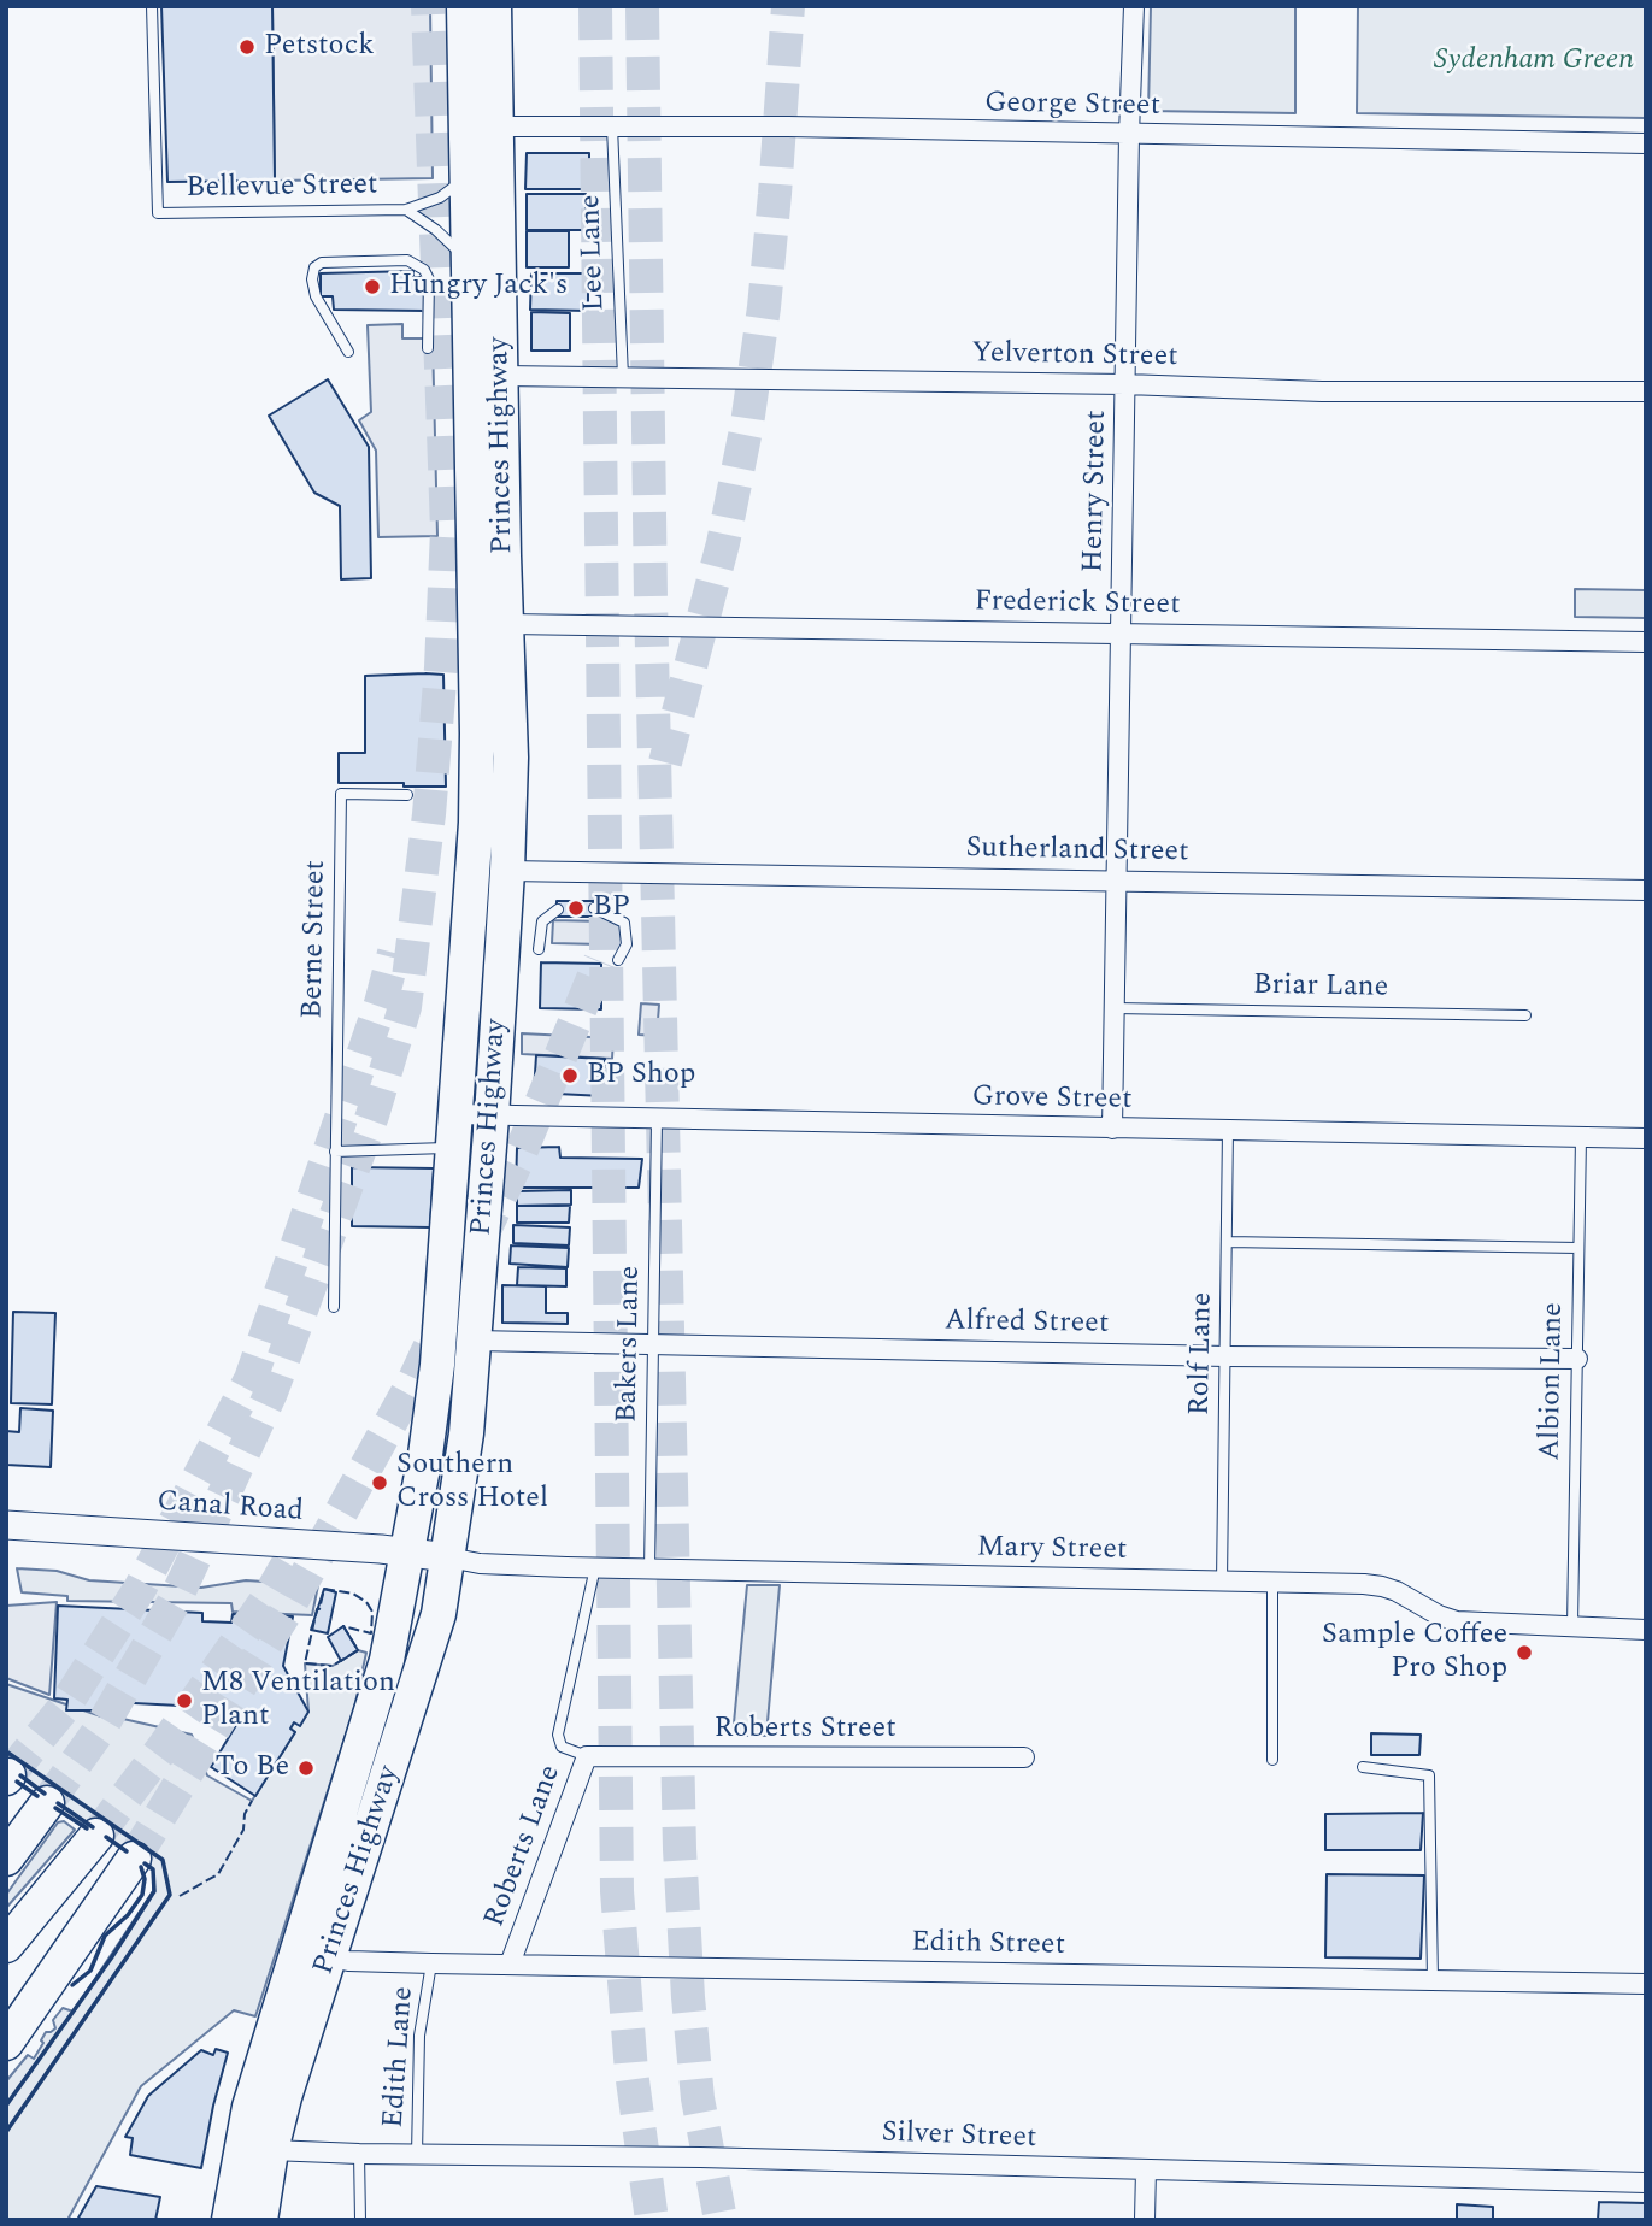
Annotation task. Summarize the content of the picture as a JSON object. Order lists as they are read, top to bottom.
{
  "streets": {
    "highway": ["Princes Highway"],
    "main road": ["Canal Road"],
    "street": [
      "George Street",
      "Yelverton Street",
      "Henry Street",
      "Frederick Street",
      "Sutherland Street",
      "Grove Street",
      "Alfred Street",
      "Mary Street",
      "Roberts Street",
      "Roberts Lane",
      "Edith Street",
      "Silver Street"
    ],
    "lane": [
      "Bellevue Street",
      "Lee Lane",
      "Berne Street",
      "Briar Lane",
      "Bakers Lane",
      "Rolf Lane",
      "Albion Lane",
      "Edith Lane"
    ]
  },
  "crossings": [
    ["George Street", "Lee Lane"],
    ["George Street", "Princes Highway"],
    ["George Street", "Henry Street"],
    ["Bellevue Street", "Princes Highway"],
    ["Lee Lane", "Yelverton Street"],
    ["Yelverton Street", "Princes Highway"],
    ["Yelverton Street", "Henry Street"],
    ["Princes Highway", "Frederick Street"],
    ["Princes Highway", "Sutherland Street"],
    ["Princes Highway", "Grove Street"],
    ["Princes Highway", "Alfred Street"],
    ["Princes Highway", "Canal Road"],
    ["Princes Highway", "Mary Street"],
    ["Princes Highway", "Edith Street"],
    ["Princes Highway", "Silver Street"],
    ["Henry Street", "Frederick Street"],
    ["Henry Street", "Sutherland Street"],
    ["Henry Street", "Briar Lane"],
    ["Henry Street", "Grove Street"],
    ["Grove Street", "Bakers Lane"],
    ["Grove Street", "Rolf Lane"],
    ["Grove Street", "Albion Lane"],
    ["Alfred Street", "Bakers Lane"],
    ["Alfred Street", "Rolf Lane"],
    ["Alfred Street", "Albion Lane"],
    ["Bakers Lane", "Mary Street"],
    ["Rolf Lane", "Mary Street"],
    ["Albion Lane", "Mary Street"],
    ["Canal Road", "Mary Street"],
    ["Mary Street", "Roberts Lane"],
    ["Roberts Street", "Roberts Lane"],
    ["Roberts Lane", "Edith Street"],
    ["Edith Street", "Edith Lane"],
    ["Edith Lane", "Silver Street"]
  ],
  "parks": ["Sydenham Green"],
  "places": [
    "Petstock",
    "Hungry Jack's",
    "BP",
    "BP Shop",
    "Southern Cross Hotel",
    "Sample Coffee Pro Shop",
    "M8 Ventilation Plant",
    "To Be"
  ]
}
